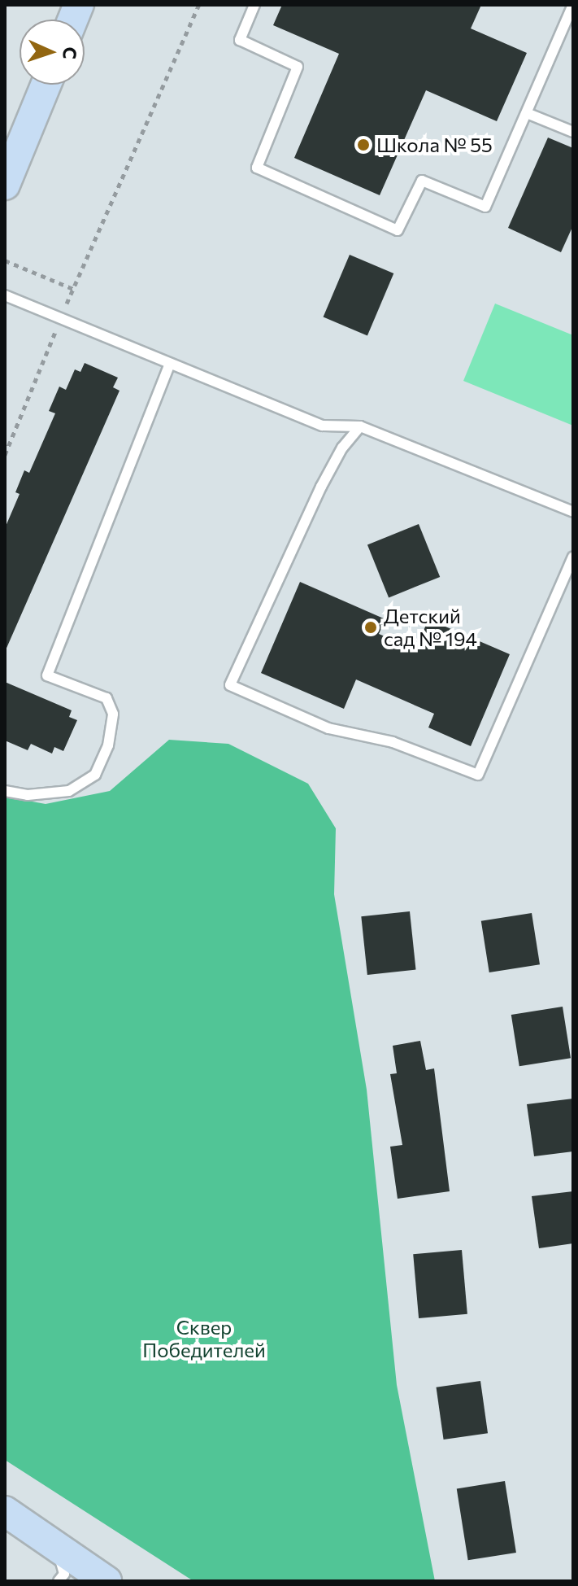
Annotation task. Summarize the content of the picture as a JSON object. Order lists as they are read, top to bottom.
{
  "parks": ["Сквер Победителей"],
  "places": ["Школа № 55", "Детский сад № 194"],
  "north": "right"
}
